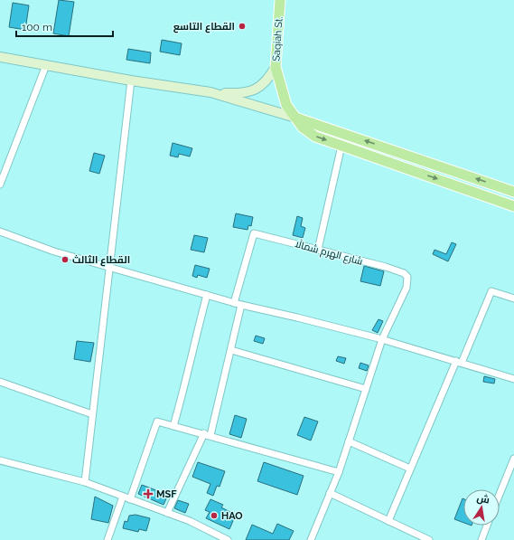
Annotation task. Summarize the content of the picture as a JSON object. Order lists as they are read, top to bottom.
{
  "streets": {
    "main road": ["Saqiah St."],
    "street": ["شارع الهرم شمالًا"]
  },
  "places": {
    "other": ["القطاع التاسع", "القطاع الثالث", "HAO"],
    "health": ["MSF"]
  },
  "scale_bar": "100 m",
  "north": "top"
}
